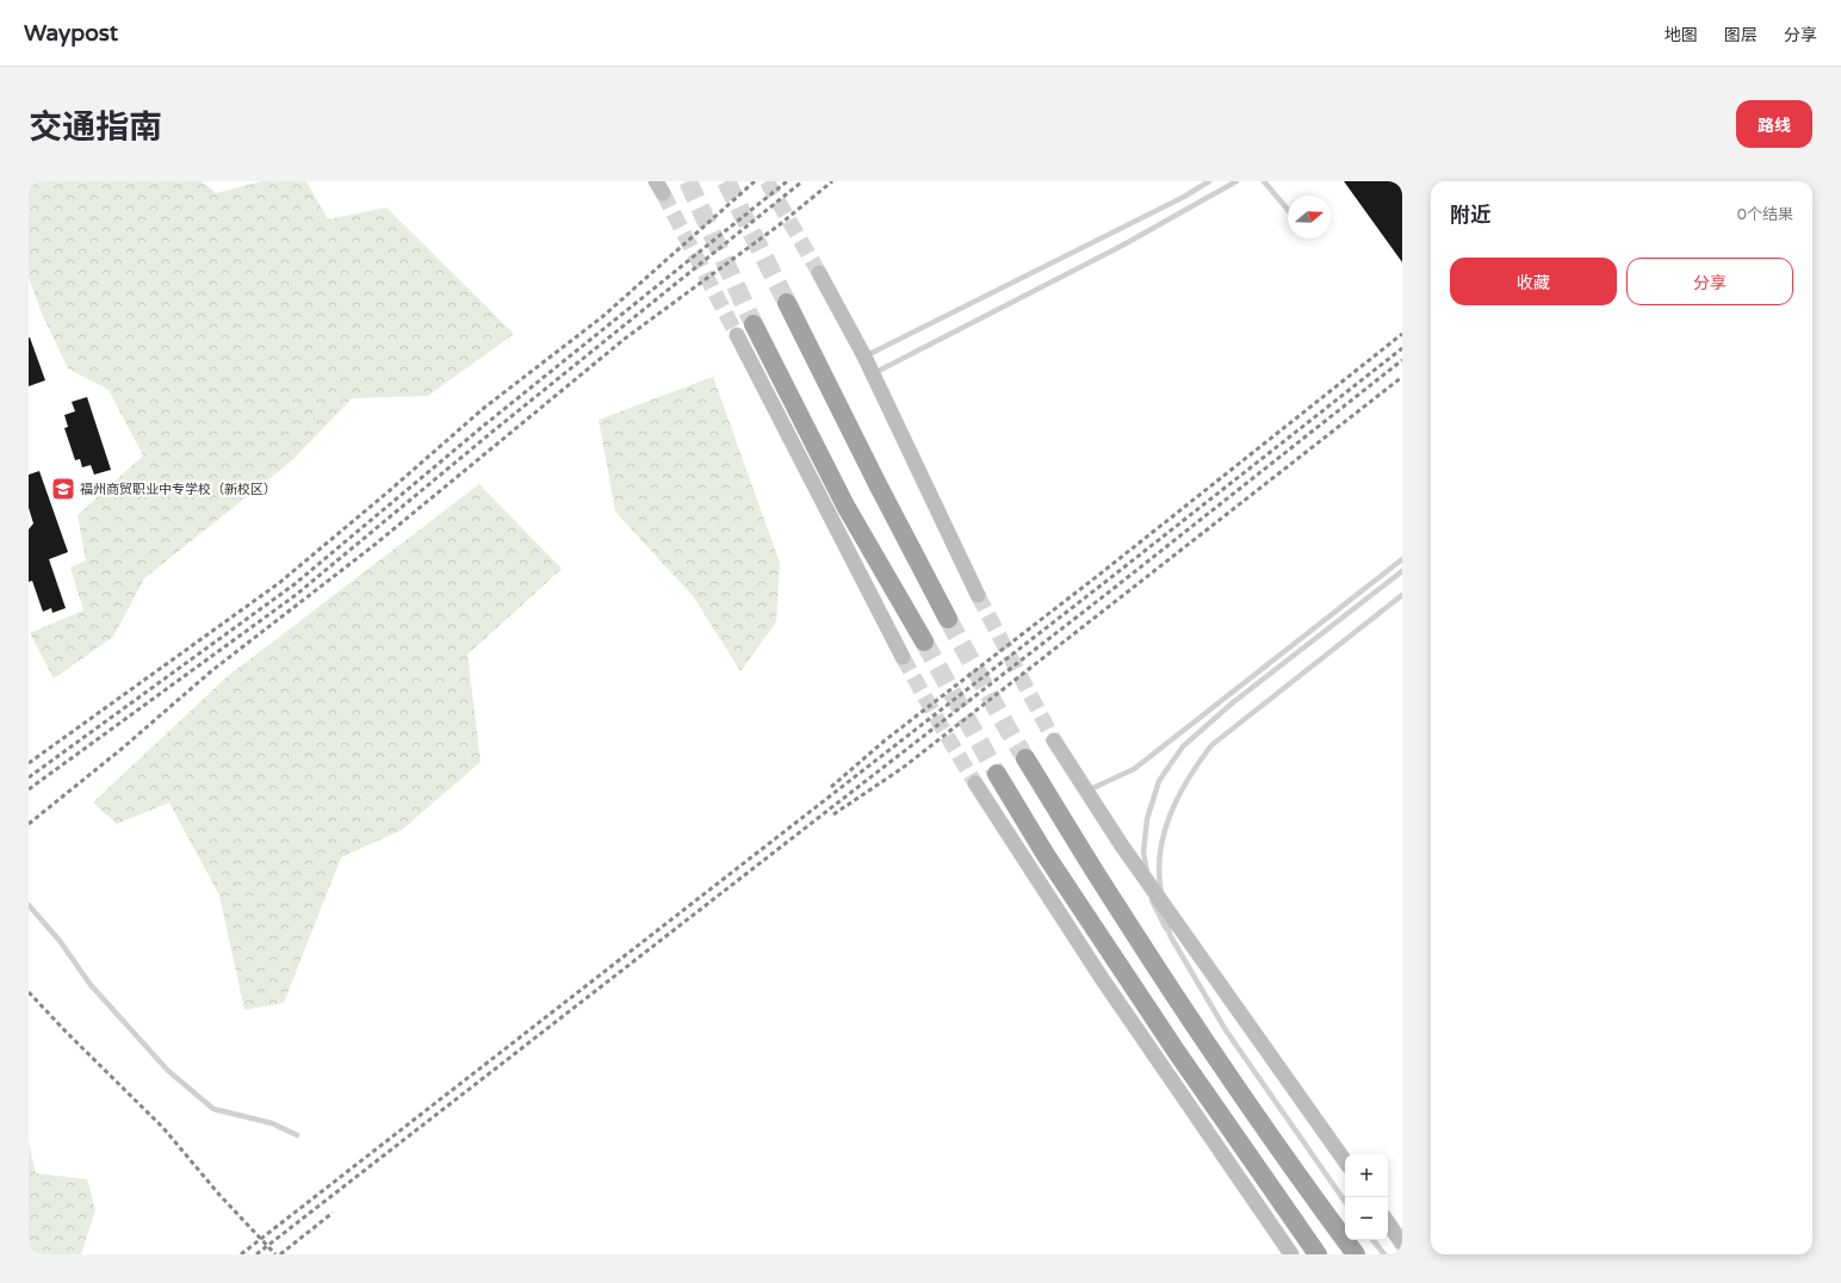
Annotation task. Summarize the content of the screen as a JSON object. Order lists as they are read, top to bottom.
{
  "places": {
    "school or university": ["福州商贸职业中专学校（新校区）"]
  },
  "north": "right",
  "page": {
    "header": "Waypost",
    "nav": ["地图", "图层", "分享"],
    "title": "交通指南",
    "buttons": [
      "路线",
      ["收藏", "分享"]
    ],
    "heading": ["附近", "0个结果"],
    "map_buttons": ["+", "−"]
  }
}
